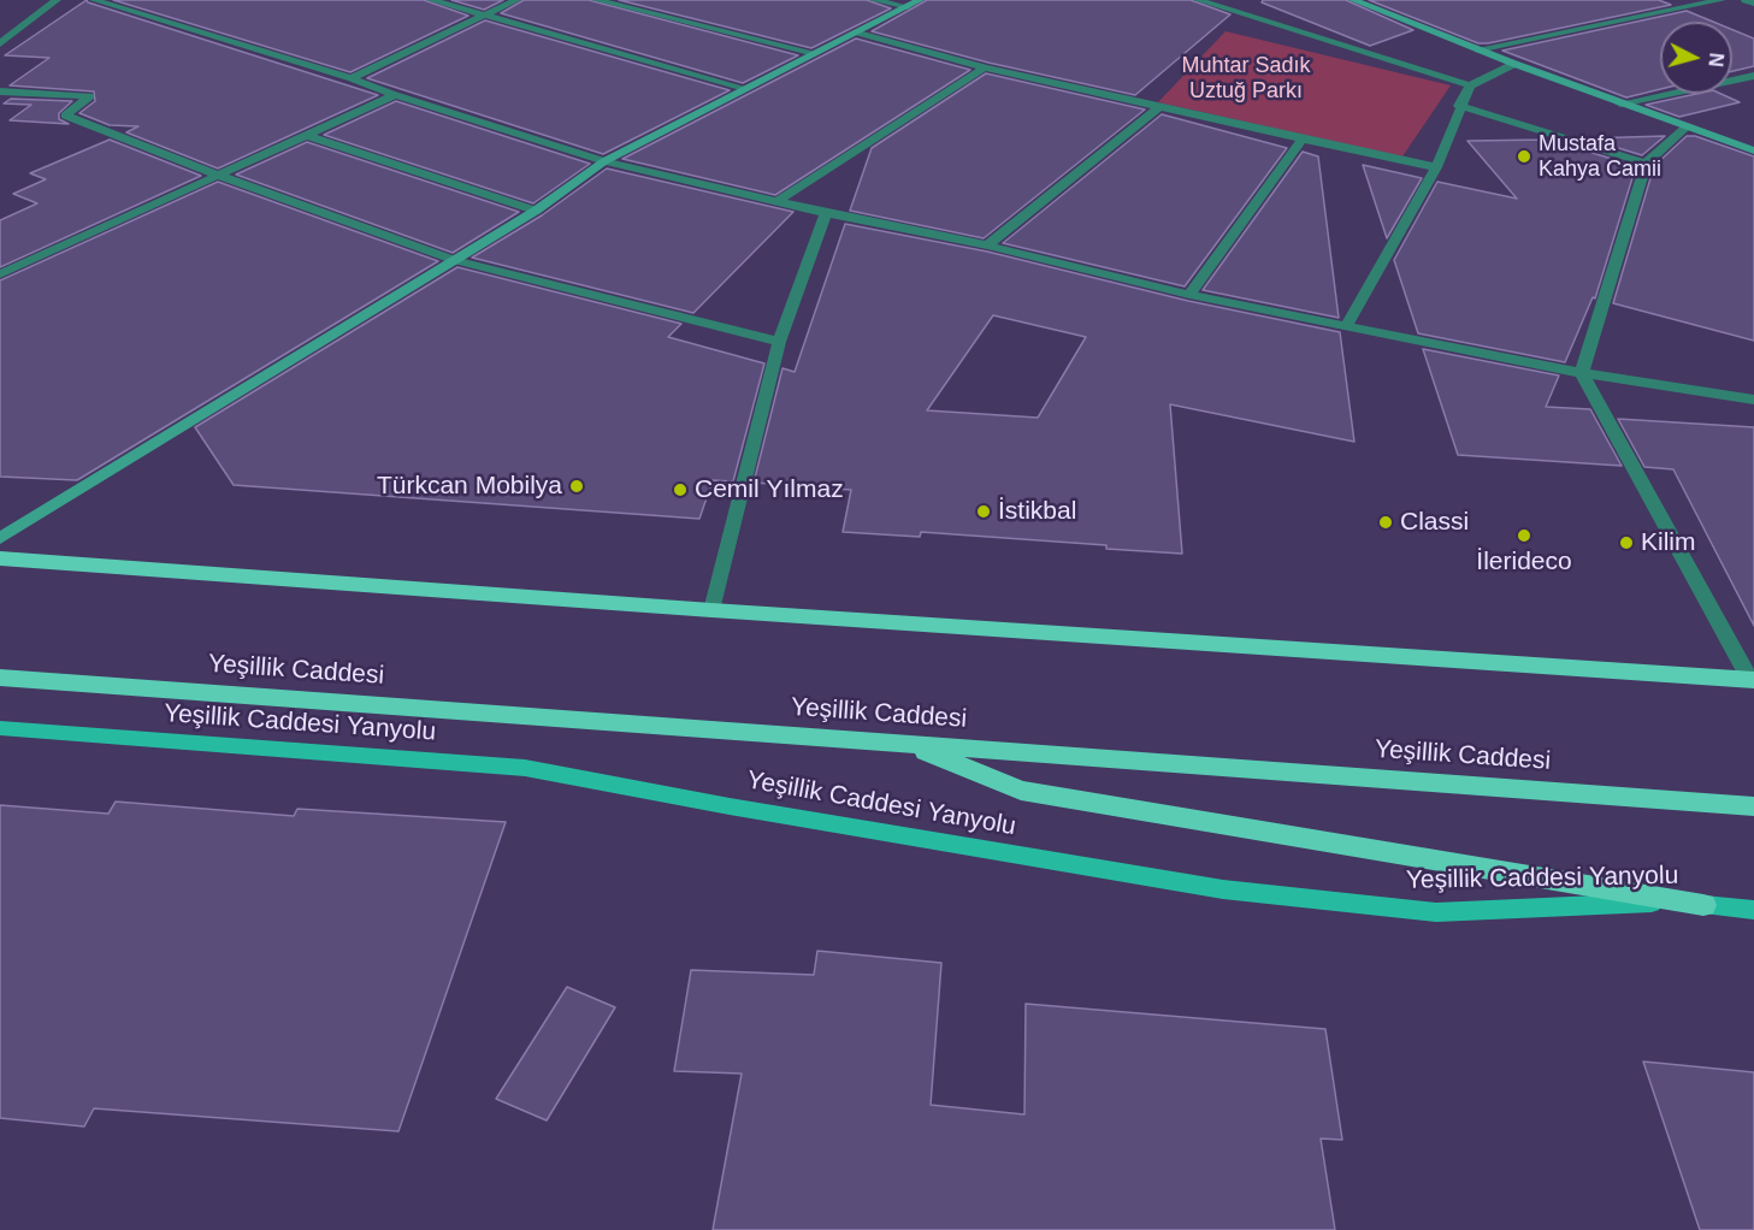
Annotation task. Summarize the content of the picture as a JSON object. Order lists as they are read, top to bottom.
{
  "streets": {
    "highway": ["Yeşillik Caddesi"],
    "main road": ["Yeşillik Caddesi Yanyolu"]
  },
  "parks": ["Muhtar Sadık Uztuğ Parkı"],
  "places": [
    "Mustafa Kahya Camii",
    "Türkcan Mobilya",
    "Cemil Yılmaz",
    "İstikbal",
    "Classi",
    "İlerideco",
    "Kilim"
  ],
  "north": "right"
}
